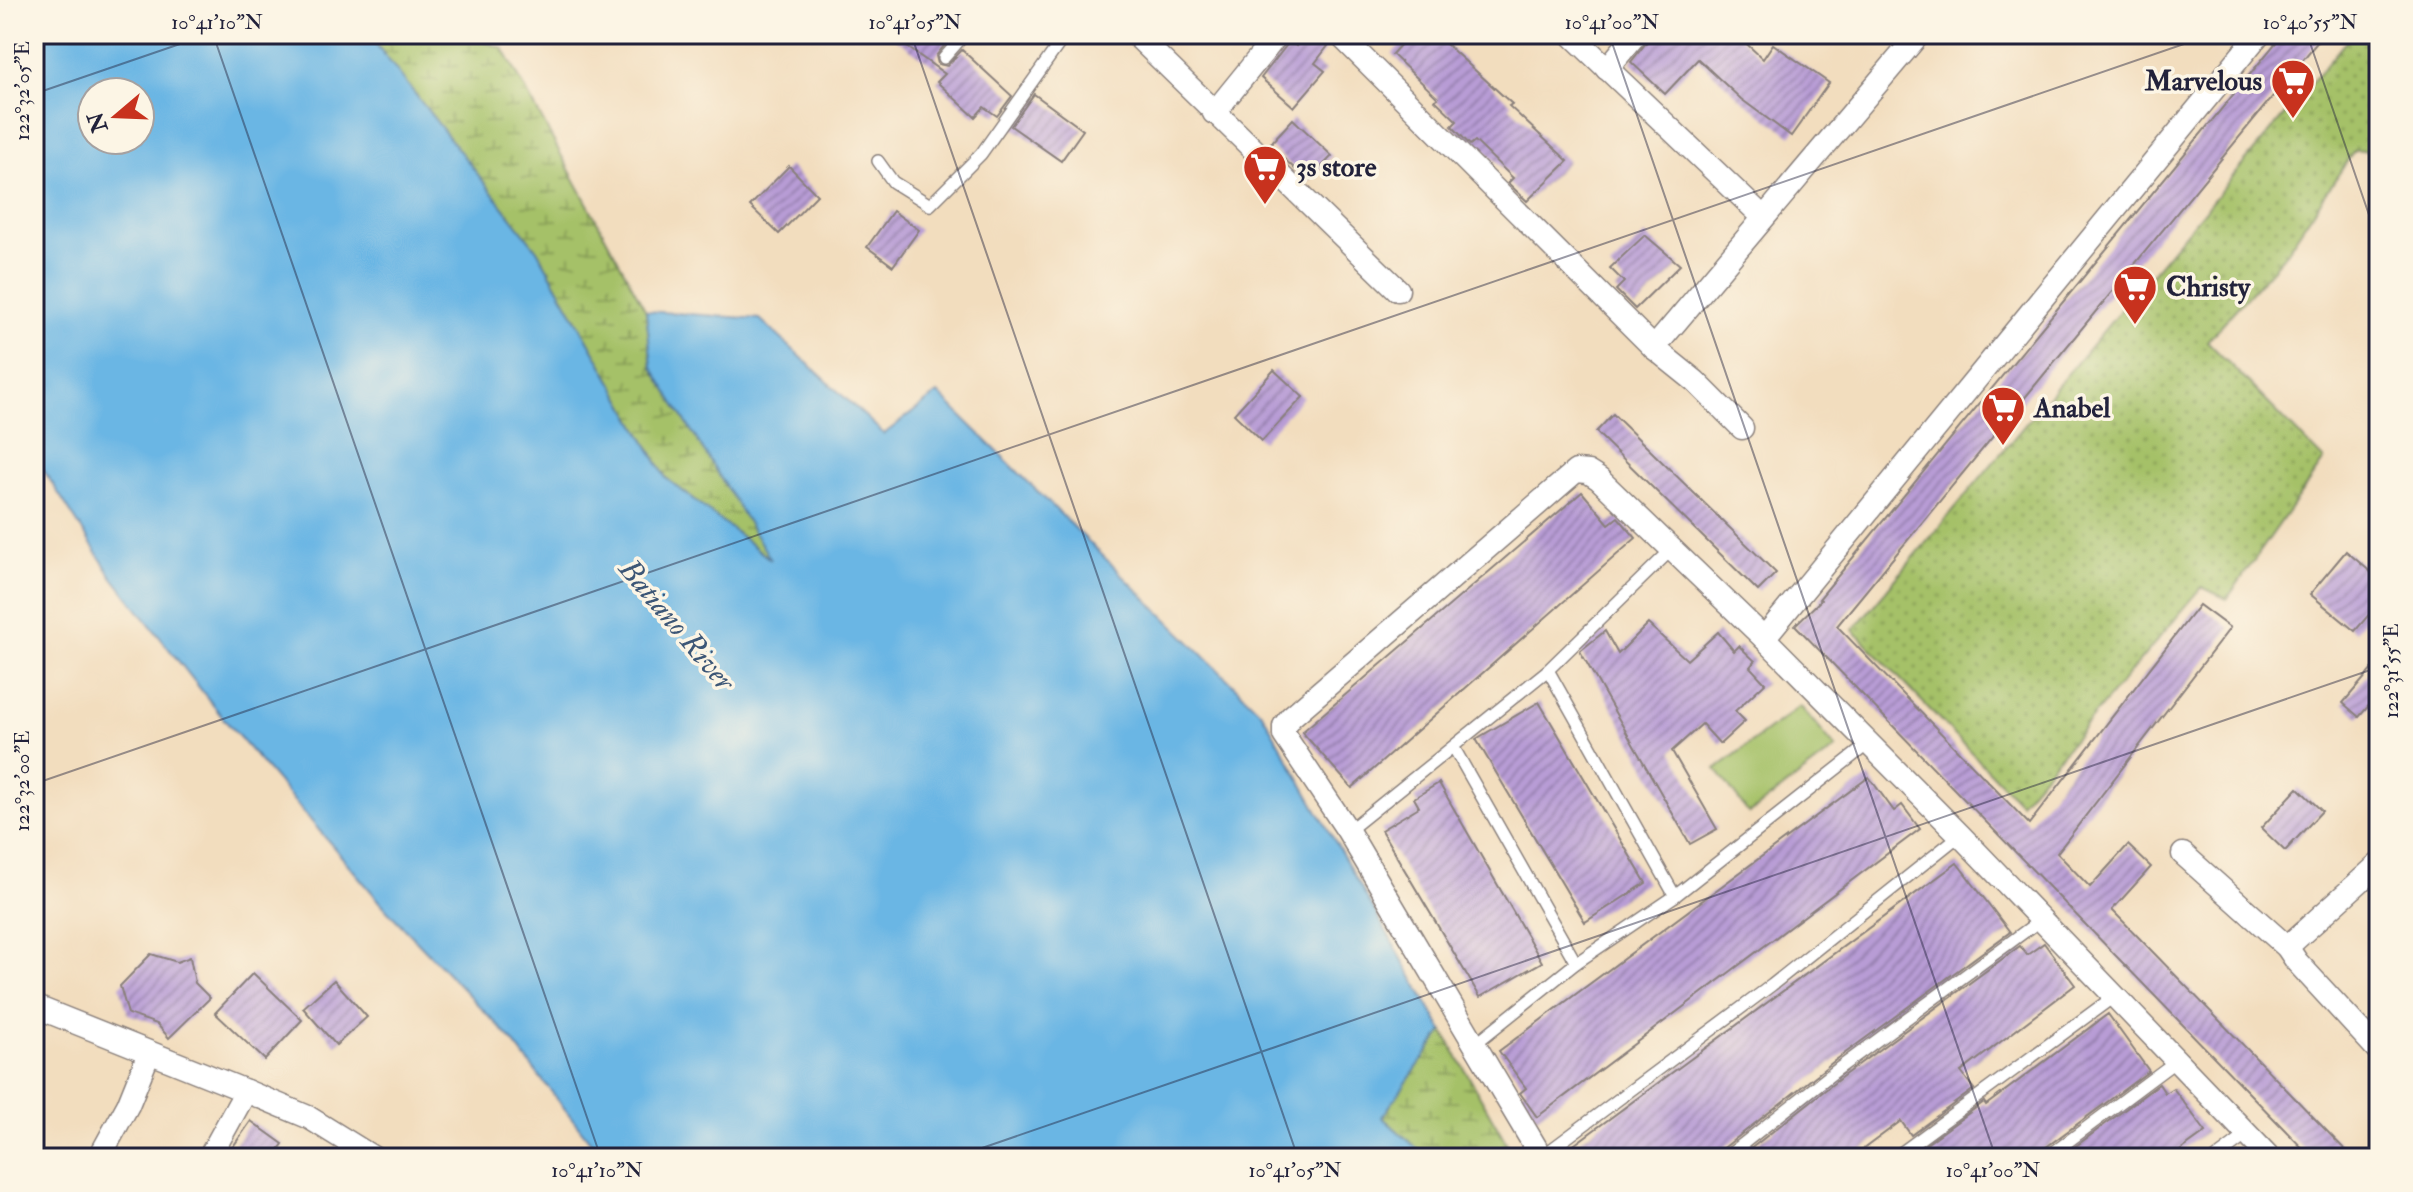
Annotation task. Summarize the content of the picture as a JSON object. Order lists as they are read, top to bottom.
{
  "water": ["Batiano River"],
  "places": {
    "supermarket": [
      "Marvelous",
      "3s store",
      "Christy",
      "Anabel"
    ]
  },
  "north": "left",
  "coordinates": [
    "10°41'10\"N",
    "10°41'05\"N",
    "10°41'00\"N",
    "10°40'55\"N",
    "122°32'05\"E",
    "122°31'55\"E",
    "122°32'00\"E"
  ]
}
